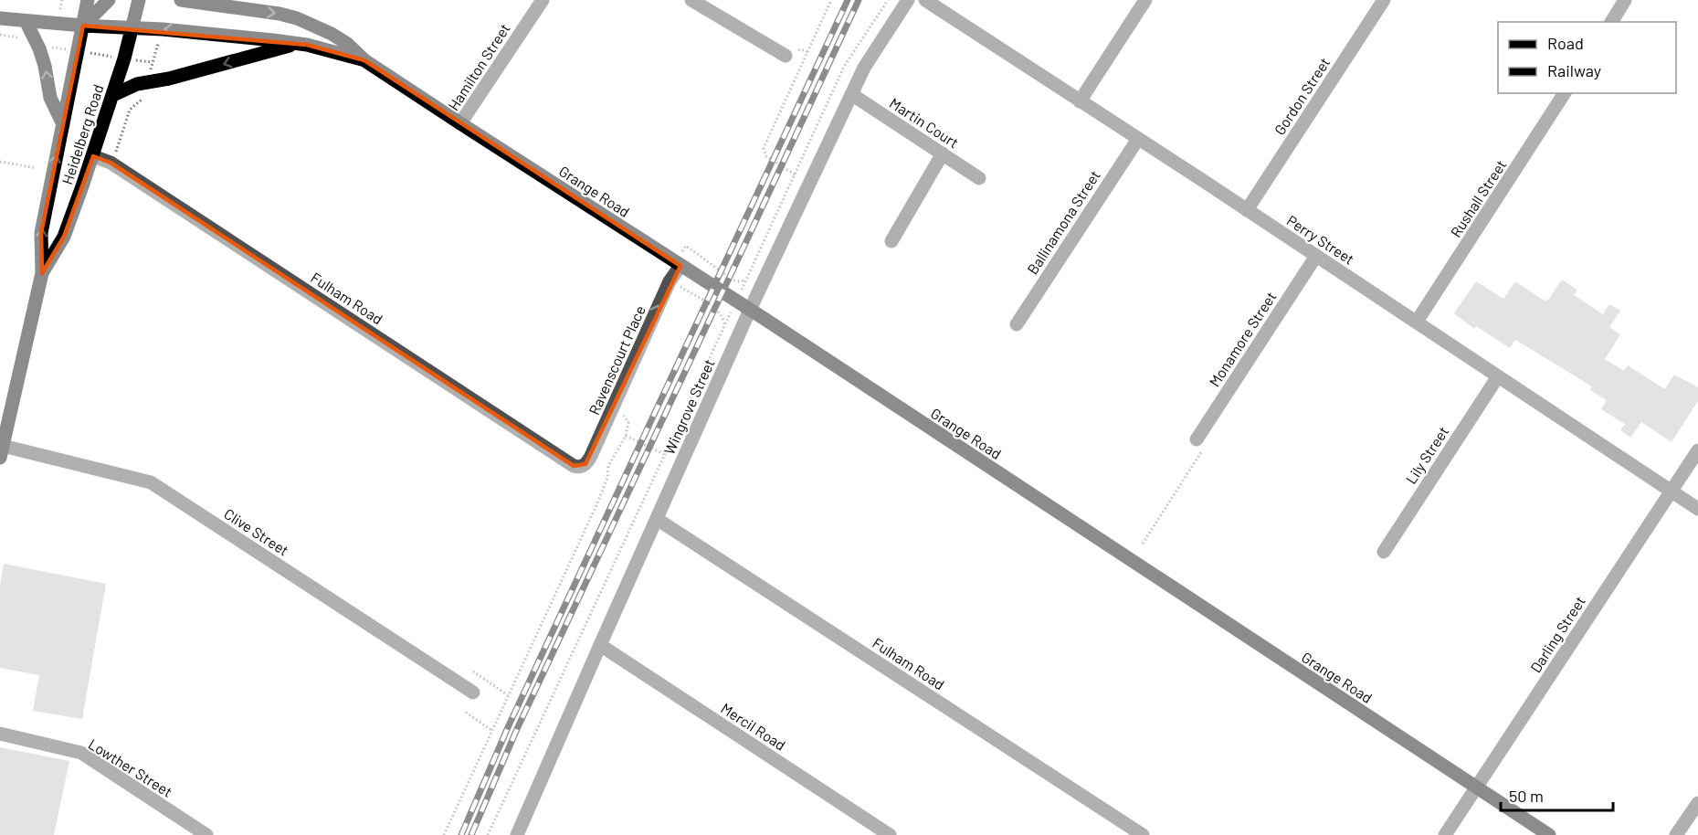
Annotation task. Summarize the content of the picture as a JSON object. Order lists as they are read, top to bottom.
{
  "streets": {
    "main road": ["Heidelberg Road", "Grange Road"],
    "street": [
      "Hamilton Street",
      "Gordon Street",
      "Martin Court",
      "Rushall Street",
      "Ballinamona Street",
      "Perry Street",
      "Fulham Road",
      "Monamore Street",
      "Ravenscourt Place",
      "Wingrove Street",
      "Lily Street",
      "Clive Street",
      "Darling Street",
      "Mercil Road",
      "Lowther Street"
    ]
  },
  "crossings": [
    ["Hamilton Street", "Grange Road"],
    ["Gordon Street", "Perry Street"],
    ["Martin Court", "Wingrove Street"],
    ["Heidelberg Road", "Grange Road"],
    ["Heidelberg Road", "Fulham Road"],
    ["Heidelberg Road", "Clive Street"],
    ["Grange Road", "Ravenscourt Place"],
    ["Grange Road", "Wingrove Street"],
    ["Grange Road", "Darling Street"],
    ["Rushall Street", "Perry Street"],
    ["Ballinamona Street", "Perry Street"],
    ["Perry Street", "Monamore Street"],
    ["Perry Street", "Lily Street"],
    ["Perry Street", "Darling Street"],
    ["Fulham Road", "Ravenscourt Place"],
    ["Fulham Road", "Wingrove Street"],
    ["Wingrove Street", "Mercil Road"]
  ],
  "one_way": ["Ravenscourt Place"],
  "legend": ["Road", "Railway"],
  "scale_bar": "50 m"
}
